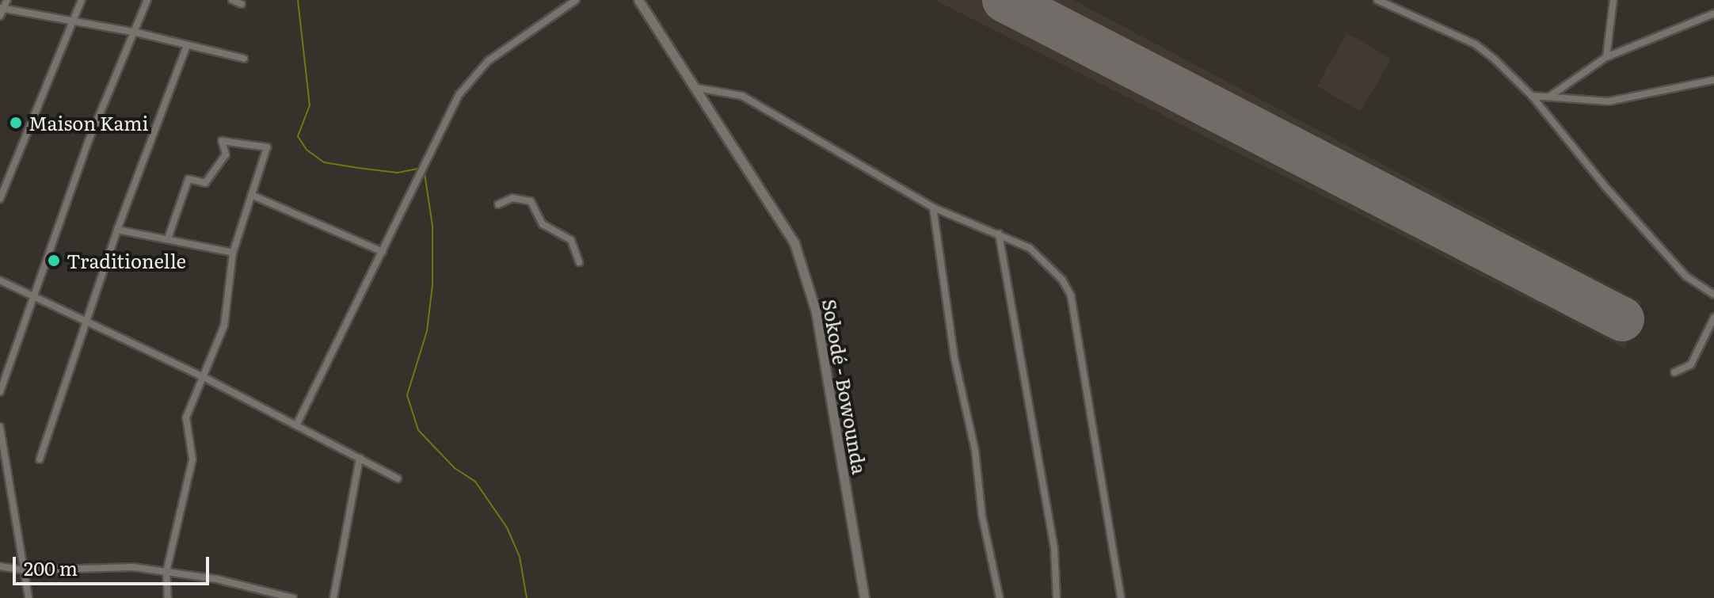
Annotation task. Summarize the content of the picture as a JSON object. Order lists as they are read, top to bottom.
{
  "streets": {
    "main road": ["Sokodé - Bowounda"]
  },
  "places": ["Maison Kami", "Traditionelle"],
  "scale_bar": "200 m"
}
